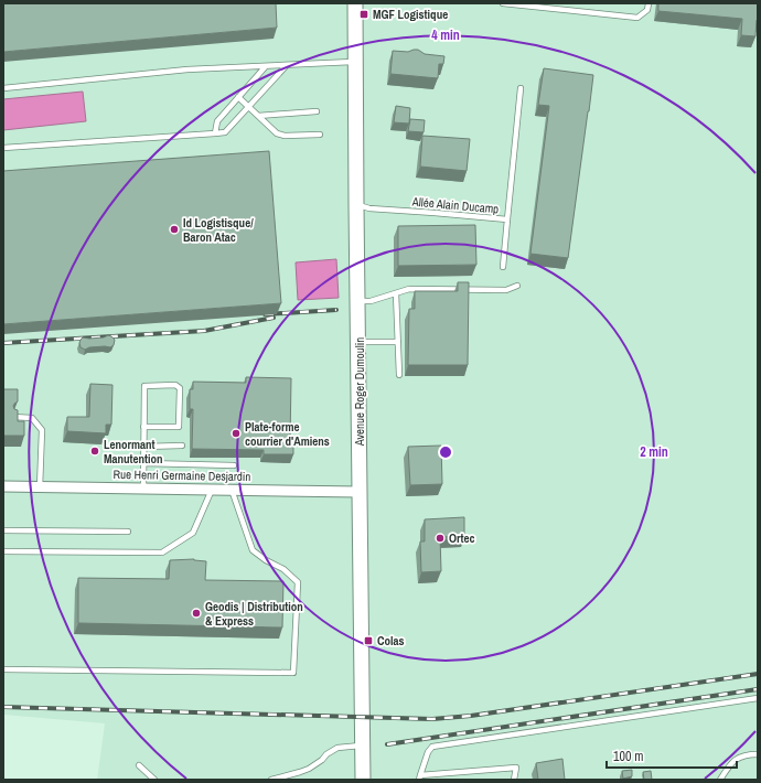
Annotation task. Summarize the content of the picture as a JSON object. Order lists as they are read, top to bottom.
{
  "streets": {
    "main road": ["Avenue Roger Dumoulin"],
    "street": ["Rue Henri Germaine Desjardin"],
    "lane": ["Allée Alain Ducamp"]
  },
  "crossings": [
    ["Allée Alain Ducamp", "Avenue Roger Dumoulin"],
    ["Avenue Roger Dumoulin", "Rue Henri Germaine Desjardin"]
  ],
  "places": {
    "transit": ["MGF Logistique", "Colas"],
    "other": [
      "Id Logistisque/ Baron Atac",
      "Plate-forme courrier d'Amiens",
      "Lenormant Manutention",
      "Ortec",
      "Geodis | Distribution & Express"
    ]
  },
  "scale_bar": "100 m",
  "rings": ["4 min", "2 min"]
}
